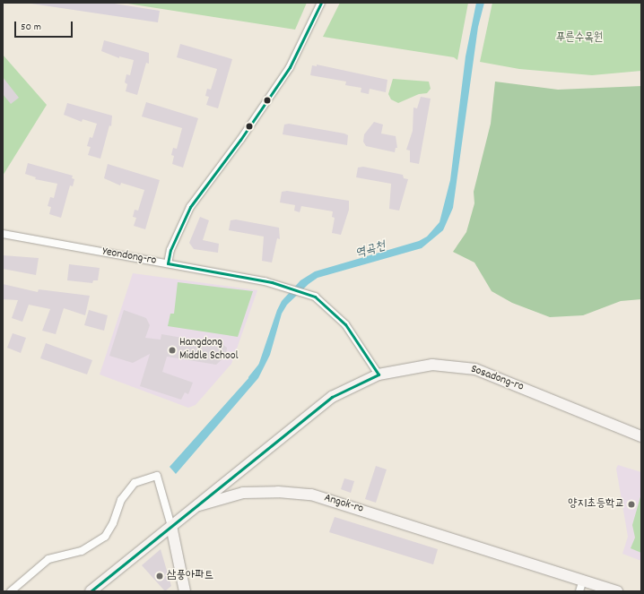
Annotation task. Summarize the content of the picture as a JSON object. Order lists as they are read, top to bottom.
{
  "streets": {
    "street": ["Yeondong-ro", "Sosadong-ro", "Angok-ro"]
  },
  "crossings": [
    ["Sosadong-ro", "Angok-ro"]
  ],
  "water": ["역곡천"],
  "parks": ["푸른수목원"],
  "places": ["Hangdong Middle School", "양지초등학교", "삼풍아파트"],
  "scale_bar": "50 m"
}
